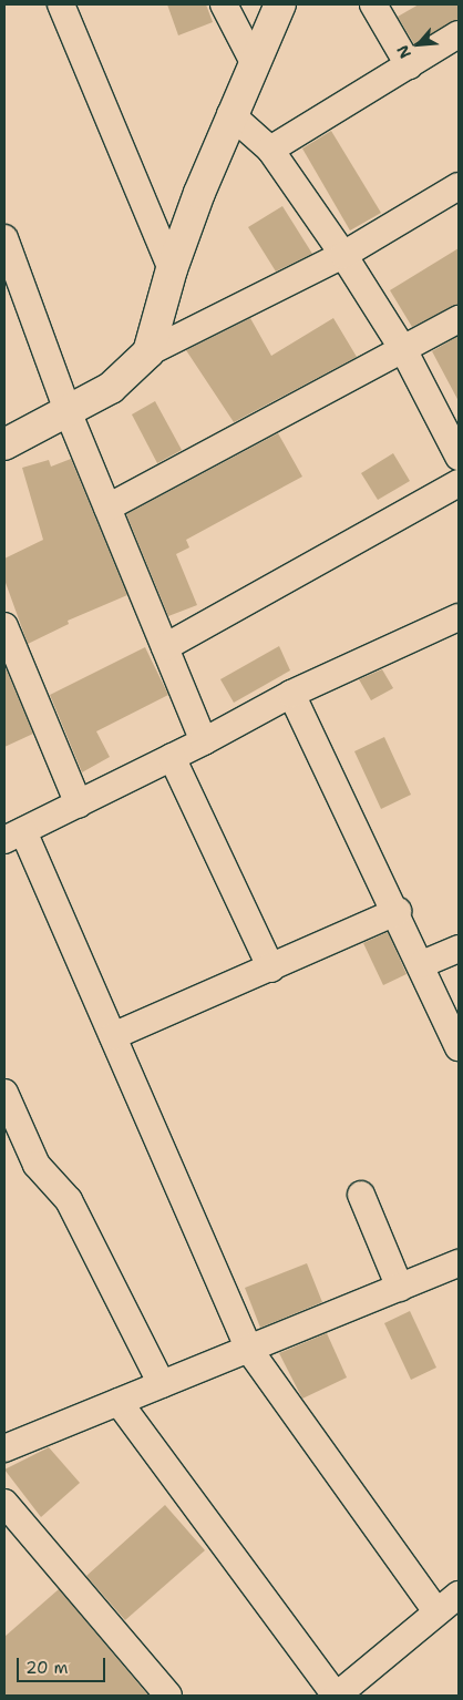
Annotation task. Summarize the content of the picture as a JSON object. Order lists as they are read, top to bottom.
{
  "scale_bar": "20 m",
  "north": "bottom left"
}
